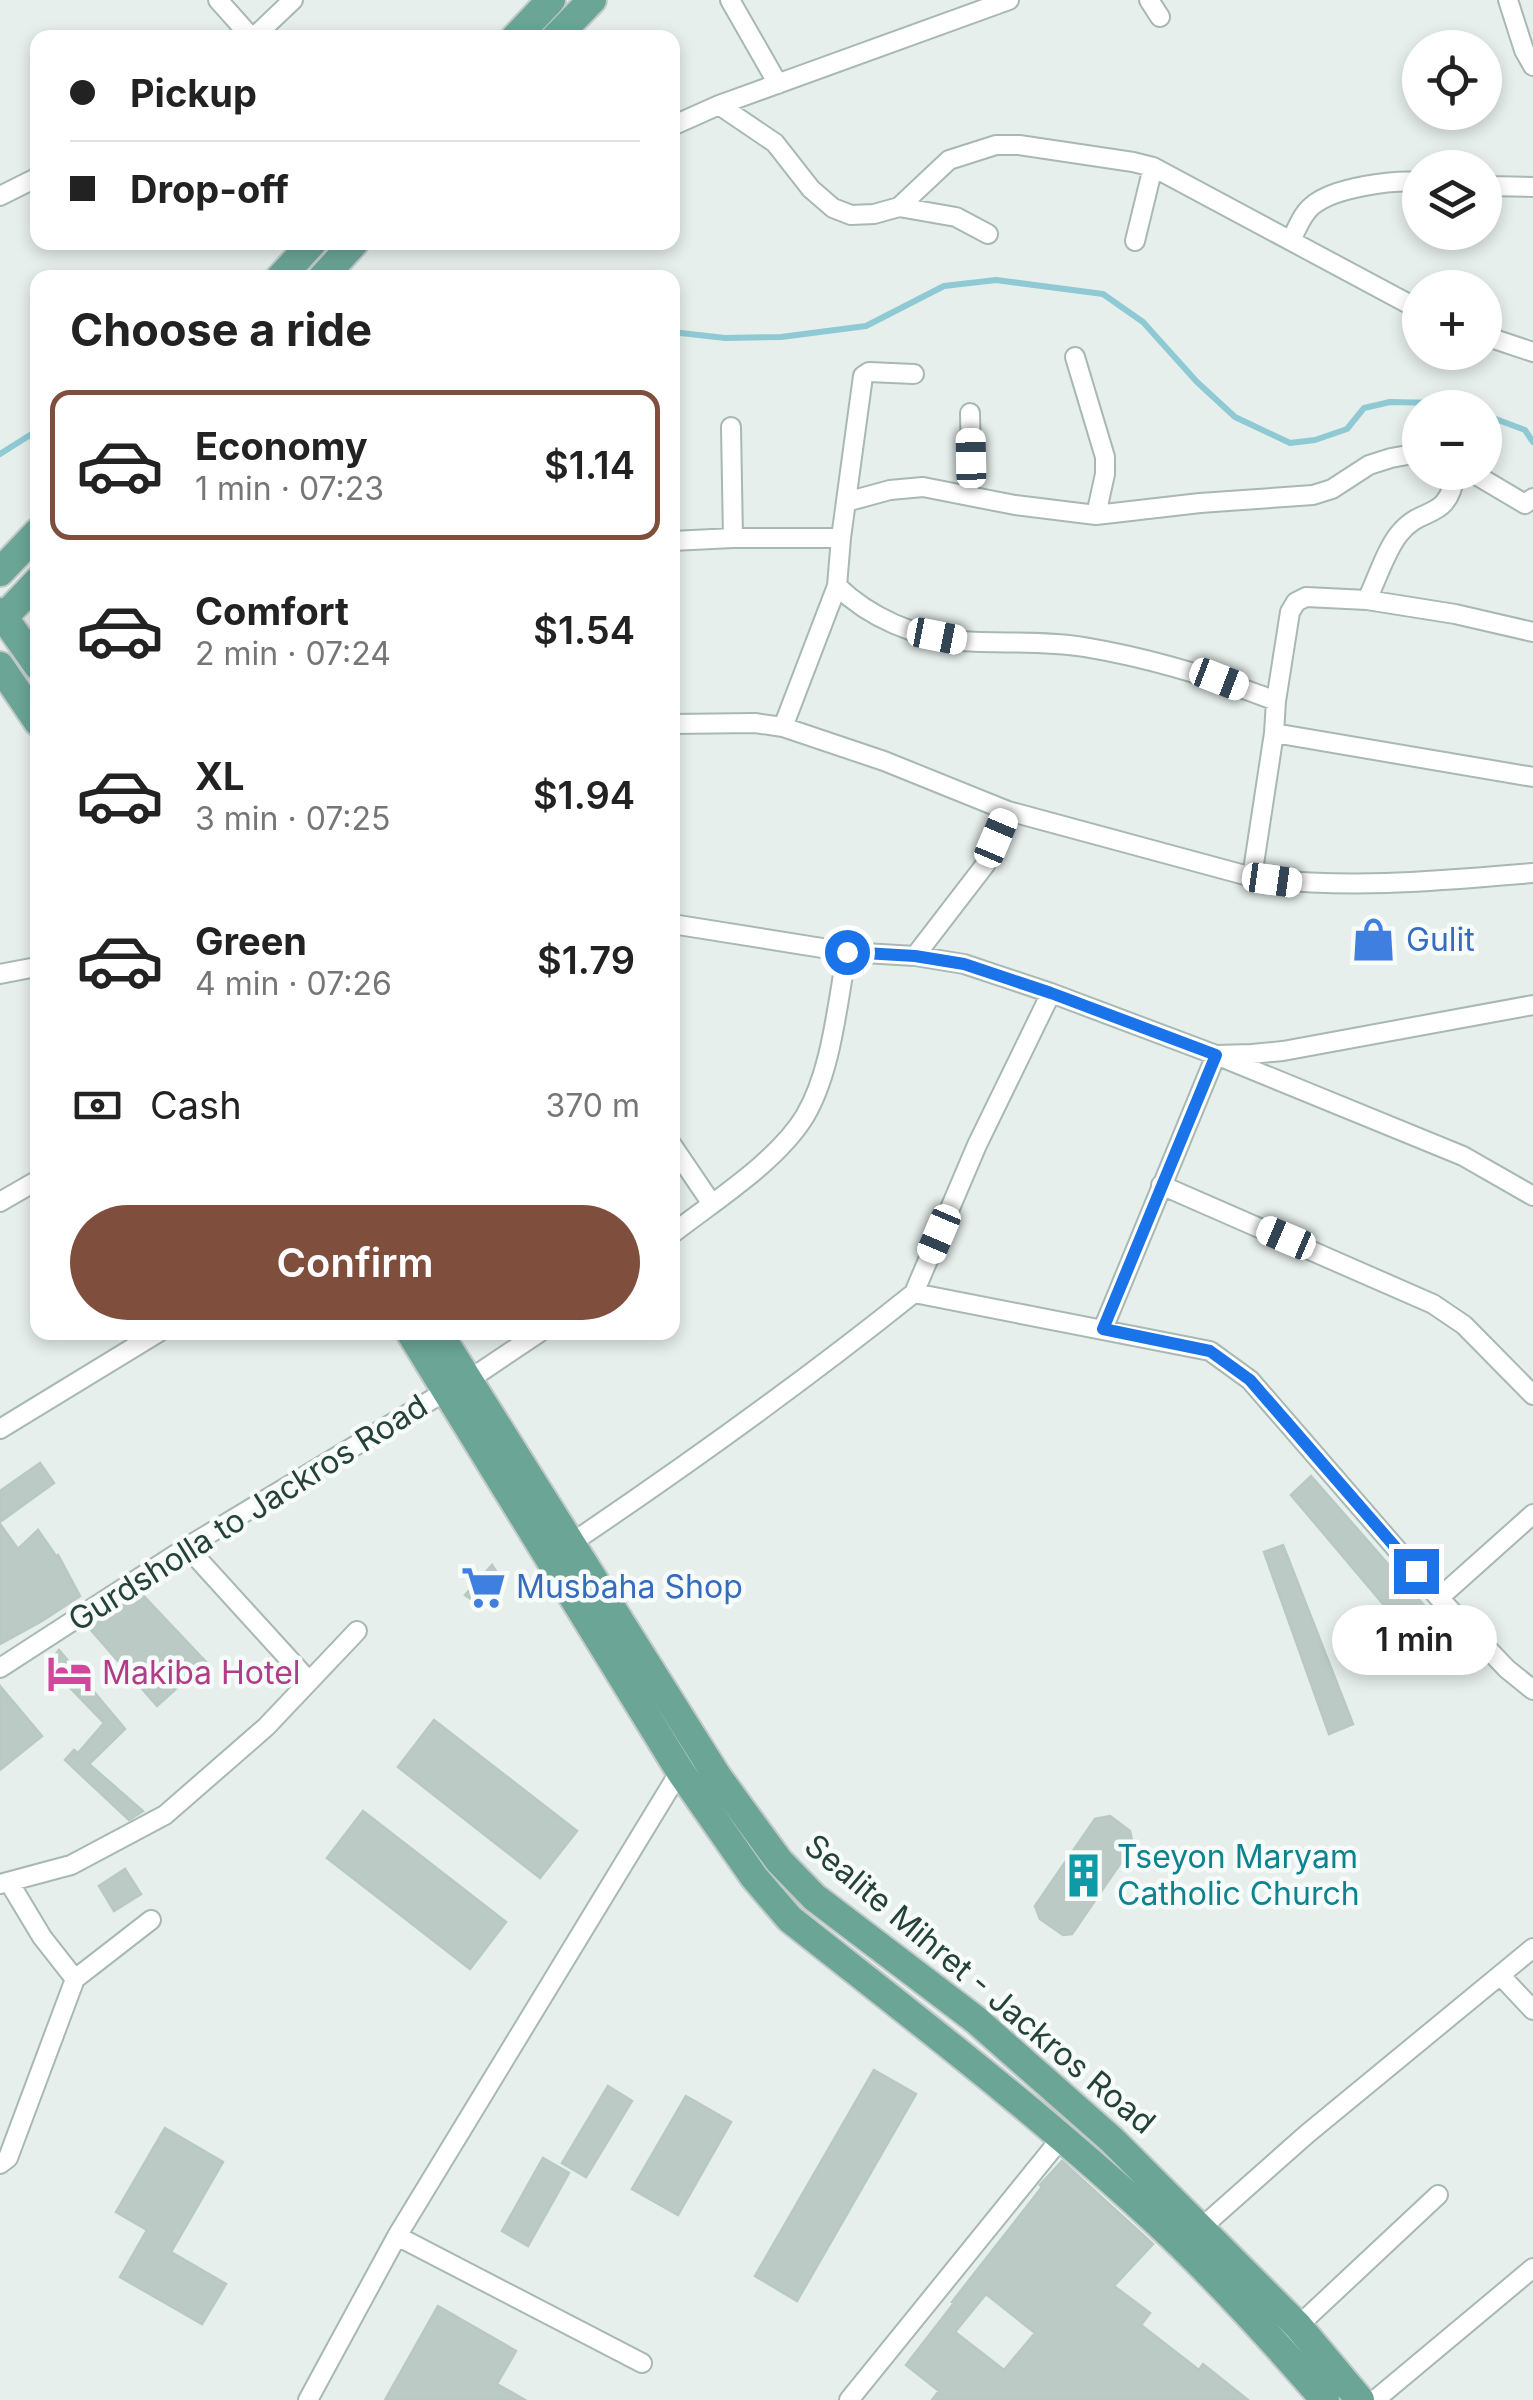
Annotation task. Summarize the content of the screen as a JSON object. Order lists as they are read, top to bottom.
{
  "streets": {
    "main road": ["Sealite Mihret - Jackros Road"],
    "street": ["Gurdsholla to Jackros Road"]
  },
  "crossings": [
    ["Gurdsholla to Jackros Road", "Sealite Mihret - Jackros Road"]
  ],
  "places": {
    "shop": ["Gulit"],
    "supermarket": ["Musbaha Shop"],
    "hotel": ["Makiba Hotel"],
    "building": ["Tseyon Maryam Catholic Church"]
  },
  "page": {
    "map_buttons": ["+", "−"],
    "banner": ["Pickup", "Drop-off"],
    "heading": "Choose a ride",
    "list": [
      {
        "name": "Economy",
        "note": "1 min · 07:23",
        "value": "$1.14"
      },
      {
        "name": "Comfort",
        "note": "2 min · 07:24",
        "value": "$1.54"
      },
      {
        "name": "XL",
        "note": "3 min · 07:25",
        "value": "$1.94"
      },
      {
        "name": "Green",
        "note": "4 min · 07:26",
        "value": "$1.79"
      }
    ],
    "pay": ["Cash", "370 m"],
    "buttons": "Confirm",
    "bubble": "1 min"
  }
}
